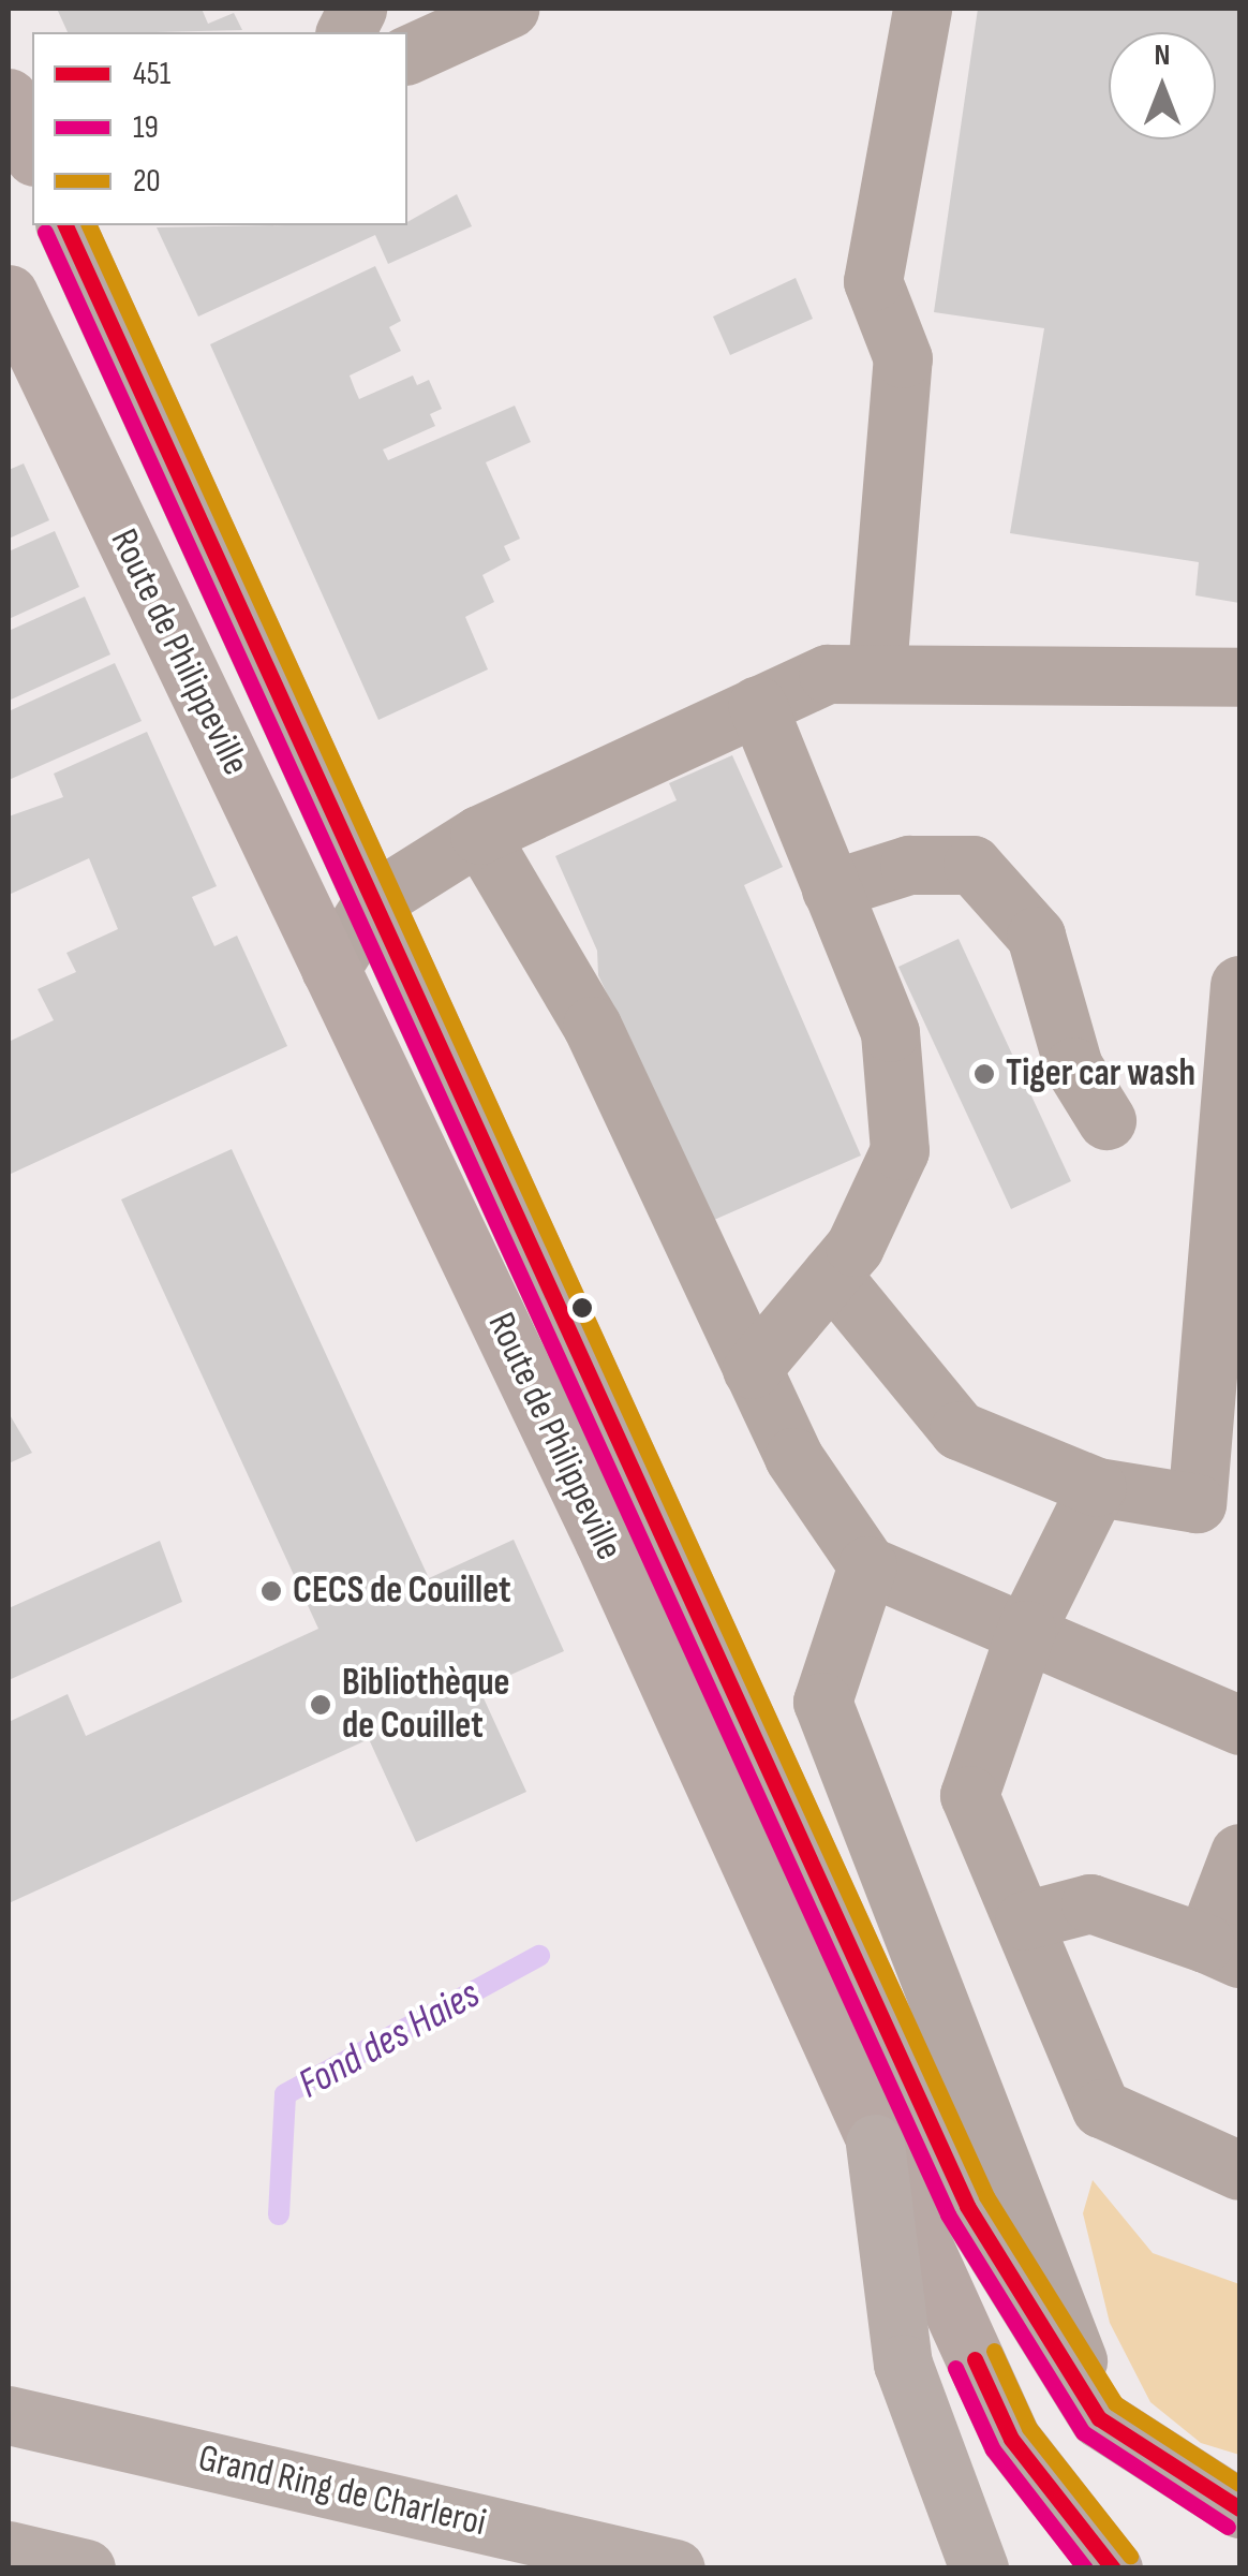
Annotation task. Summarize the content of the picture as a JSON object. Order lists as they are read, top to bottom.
{
  "streets": {
    "highway": ["Grand Ring de Charleroi"],
    "main road": ["Route de Philippeville"]
  },
  "water": ["Fond des Haies"],
  "places": ["Tiger car wash", "CECS de Couillet", "Bibliothèque de Couillet"],
  "lines": ["transit line 451", "transit line 20", "transit line 19"],
  "legend": ["451", "19", "20"],
  "north": "top"
}
